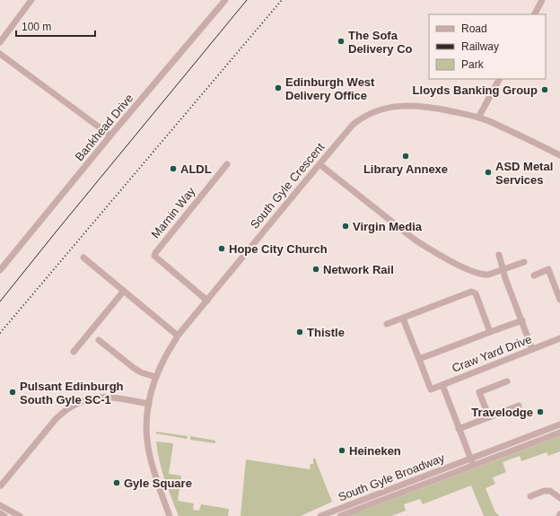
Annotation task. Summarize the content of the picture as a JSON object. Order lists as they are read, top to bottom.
{
  "streets": {
    "street": [
      "Bankhead Drive",
      "South Gyle Crescent",
      "Marnin Way",
      "Craw Yard Drive",
      "South Gyle Broadway"
    ]
  },
  "crossings": [
    ["South Gyle Crescent", "Marnin Way"]
  ],
  "places": [
    "The Sofa Delivery Co",
    "Edinburgh West Delivery Office",
    "Lloyds Banking Group",
    "Library Annexe",
    "ALDL",
    "ASD Metal Services",
    "Virgin Media",
    "Hope City Church",
    "Network Rail",
    "Thistle",
    "Pulsant Edinburgh South Gyle SC-1",
    "Travelodge",
    "Heineken",
    "Gyle Square"
  ],
  "legend": ["Road", "Railway", "Park"],
  "scale_bar": "100 m"
}
